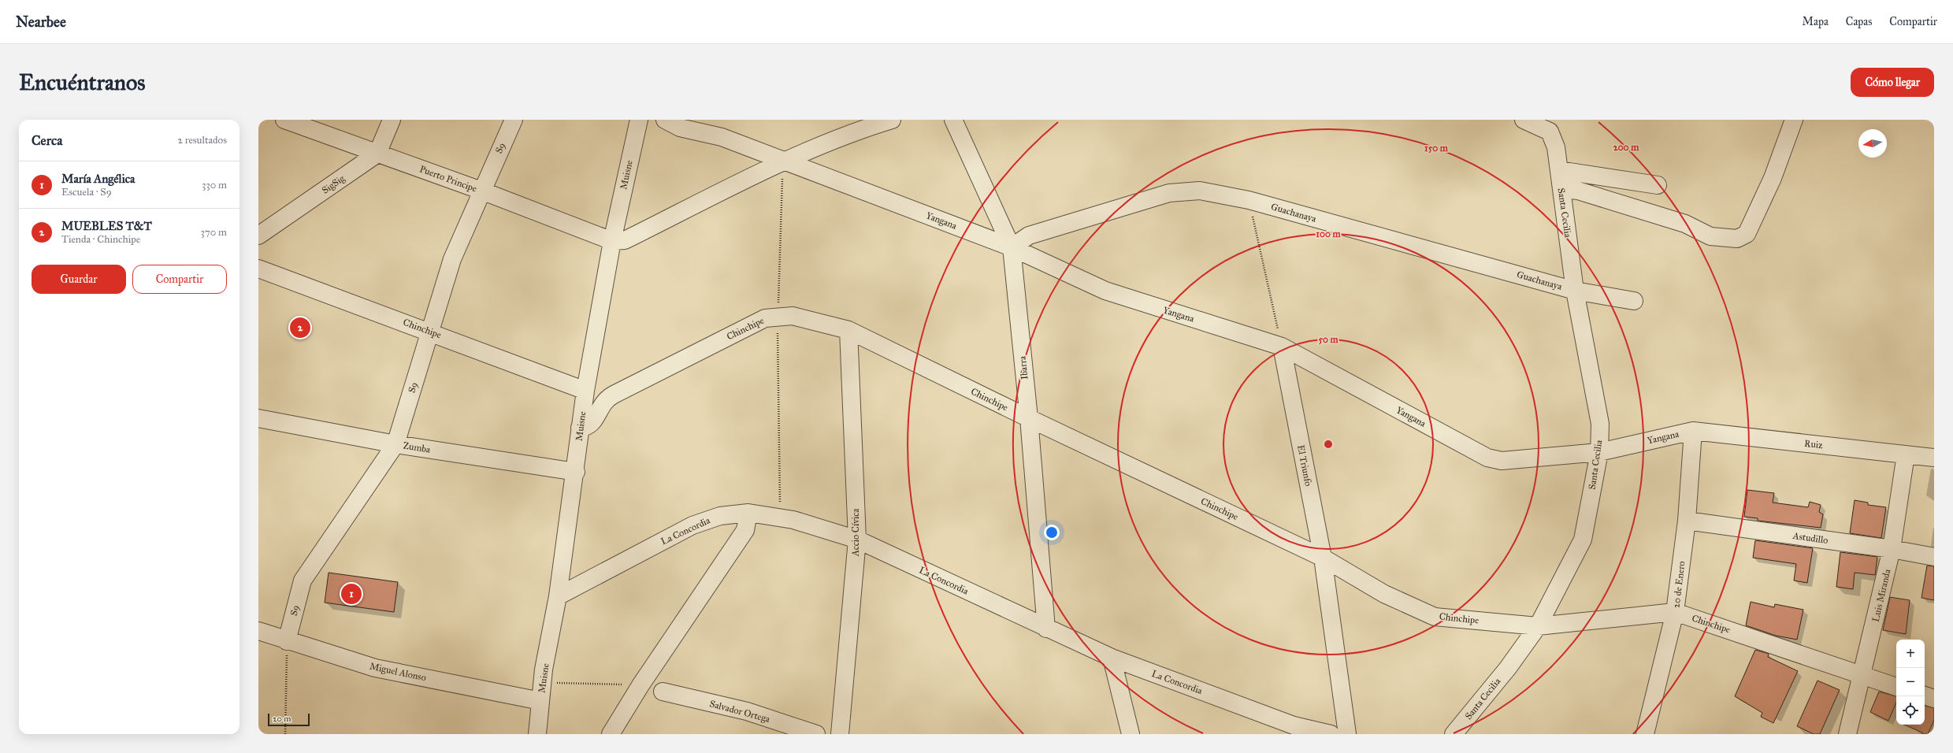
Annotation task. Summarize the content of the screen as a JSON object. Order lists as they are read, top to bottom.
{
  "streets": {
    "street": [
      "S9",
      "Muisne",
      "Puerto Principe",
      "SigSig",
      "Guachanaya",
      "Santa Cecilia",
      "Yangana",
      "Chinchipe",
      "Ibarra",
      "Ruiz",
      "Zumba",
      "El Triunfo",
      "La Concordia",
      "Accio Cívica",
      "Astudillo",
      "20 de Enero",
      "Luis Miranda",
      "Miguel Alonso",
      "Salvador Ortega"
    ]
  },
  "crossings": [
    ["S9", "Puerto Principe"],
    ["S9", "Chinchipe"],
    ["S9", "Zumba"],
    ["S9", "Miguel Alonso"],
    ["Muisne", "Puerto Principe"],
    ["Muisne", "Chinchipe"],
    ["Muisne", "Zumba"],
    ["Muisne", "La Concordia"],
    ["Muisne", "Miguel Alonso"],
    ["Puerto Principe", "SigSig"],
    ["Guachanaya", "Santa Cecilia"],
    ["Guachanaya", "Yangana"],
    ["Guachanaya", "Ibarra"],
    ["Santa Cecilia", "Yangana"],
    ["Santa Cecilia", "Chinchipe"],
    ["Yangana", "Ibarra"],
    ["Yangana", "Ruiz"],
    ["Yangana", "El Triunfo"],
    ["Yangana", "20 de Enero"],
    ["Chinchipe", "Ibarra"],
    ["Chinchipe", "El Triunfo"],
    ["Chinchipe", "Accio Cívica"],
    ["Chinchipe", "20 de Enero"],
    ["Chinchipe", "Luis Miranda"],
    ["Ibarra", "La Concordia"],
    ["Ruiz", "20 de Enero"],
    ["Ruiz", "Luis Miranda"],
    ["La Concordia", "Accio Cívica"],
    ["Astudillo", "20 de Enero"],
    ["Astudillo", "Luis Miranda"]
  ],
  "scale_bar": "20 m",
  "north": "left",
  "page": {
    "header": "Nearbee",
    "nav": ["Mapa", "Capas", "Compartir"],
    "buttons": [
      "Cómo llegar",
      ["Guardar", "Compartir"]
    ],
    "title": "Encuéntranos",
    "heading": ["Cerca", "2 resultados"],
    "list": [
      {
        "mark": "1",
        "name": "María Angélica",
        "note": "Escuela · S9",
        "value": "330 m"
      },
      {
        "mark": "2",
        "name": "MUEBLES T&T",
        "note": "Tienda · Chinchipe",
        "value": "370 m"
      }
    ],
    "pins": ["2", "1"],
    "map_buttons": ["+", "−"],
    "scale": "20 m"
  },
  "rings": [
    "200 m",
    "150 m",
    "100 m",
    "50 m"
  ]
}
